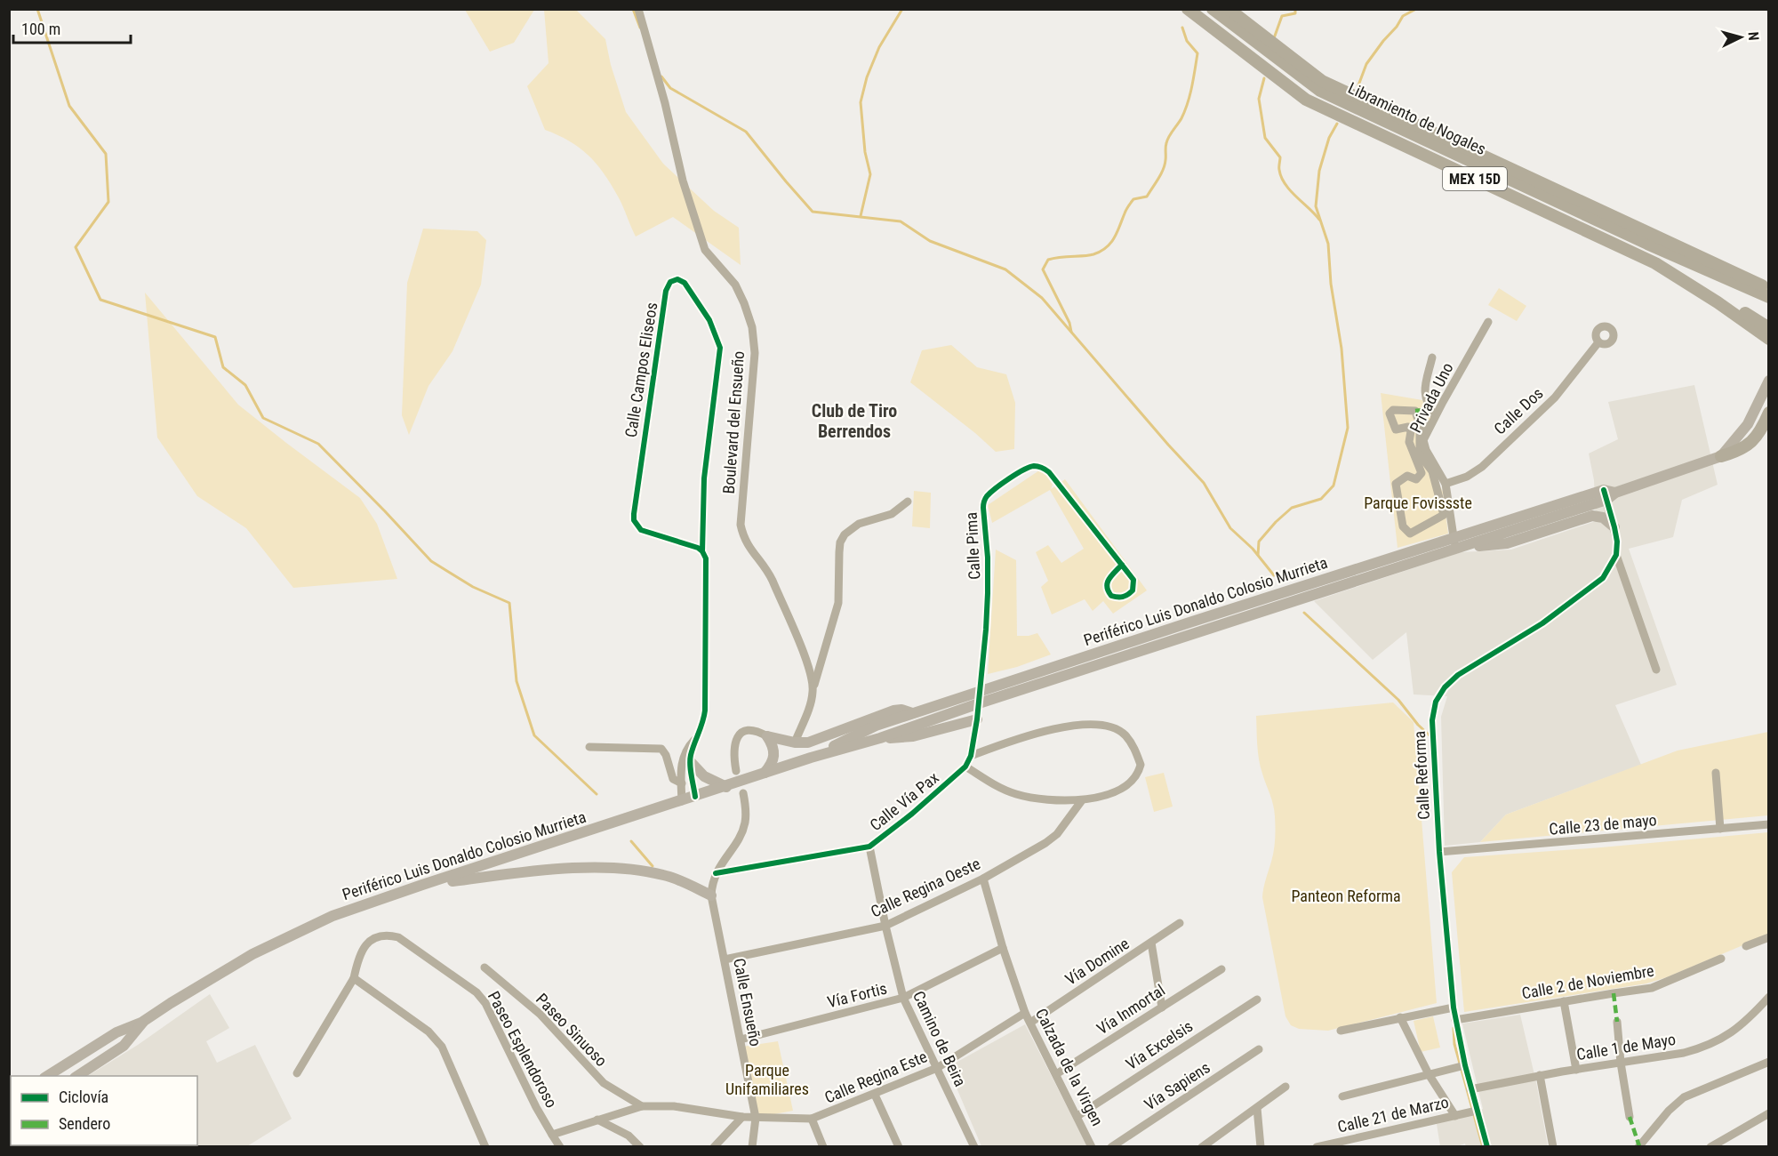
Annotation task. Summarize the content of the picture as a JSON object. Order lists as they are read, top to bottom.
{
  "streets": {
    "highway": ["Libramiento de Nogales", "MEX 15D"],
    "main road": ["Periférico Luis Donaldo Colosio Murrieta"],
    "street": [
      "Calle Campos Eliseos",
      "Privada Uno",
      "Calle Dos",
      "Boulevard del Ensueño",
      "Calle Pima",
      "Calle Reforma",
      "Calle Vía Pax",
      "Calle 23 de mayo",
      "Calle Regina Oeste",
      "Vía Domine",
      "Calle 2 de Noviembre",
      "Vía Fortis",
      "Calle Ensueño",
      "Vía Inmortal",
      "Paseo Sinuoso",
      "Camino de Beira",
      "Vía Excelsis",
      "Calle 1 de Mayo",
      "Paseo Esplendoroso",
      "Calzada de la Virgen",
      "Calle Regina Este",
      "Vía Sapiens",
      "Calle 21 de Marzo"
    ]
  },
  "crossings": [
    ["Calle Campos Eliseos", "Periférico Luis Donaldo Colosio Murrieta"],
    ["Privada Uno", "Calle Dos"],
    ["Privada Uno", "Periférico Luis Donaldo Colosio Murrieta"],
    ["Calle Pima", "Periférico Luis Donaldo Colosio Murrieta"],
    ["Calle Pima", "Calle Vía Pax"],
    ["Periférico Luis Donaldo Colosio Murrieta", "Calle Vía Pax"],
    ["Calle Reforma", "Calle 23 de mayo"],
    ["Calle Reforma", "Calle 2 de Noviembre"],
    ["Calle Reforma", "Calle 1 de Mayo"],
    ["Calle Reforma", "Calle 21 de Marzo"],
    ["Calle Vía Pax", "Camino de Beira"],
    ["Calle Regina Oeste", "Calle Ensueño"],
    ["Calle Regina Oeste", "Camino de Beira"],
    ["Calle Regina Oeste", "Calzada de la Virgen"],
    ["Vía Domine", "Calzada de la Virgen"],
    ["Vía Fortis", "Calle Ensueño"],
    ["Vía Fortis", "Camino de Beira"],
    ["Vía Fortis", "Calzada de la Virgen"],
    ["Calle Ensueño", "Calle Regina Este"],
    ["Vía Inmortal", "Calzada de la Virgen"],
    ["Camino de Beira", "Calle Regina Este"],
    ["Vía Excelsis", "Calzada de la Virgen"],
    ["Calzada de la Virgen", "Calle Regina Este"]
  ],
  "districts": ["Club de Tiro Berrendos"],
  "parks": ["Parque Fovissste", "Panteon Reforma", "Parque Unifamiliares"],
  "legend": ["Ciclovía", "Sendero"],
  "scale_bar": "100 m",
  "north": "right"
}
